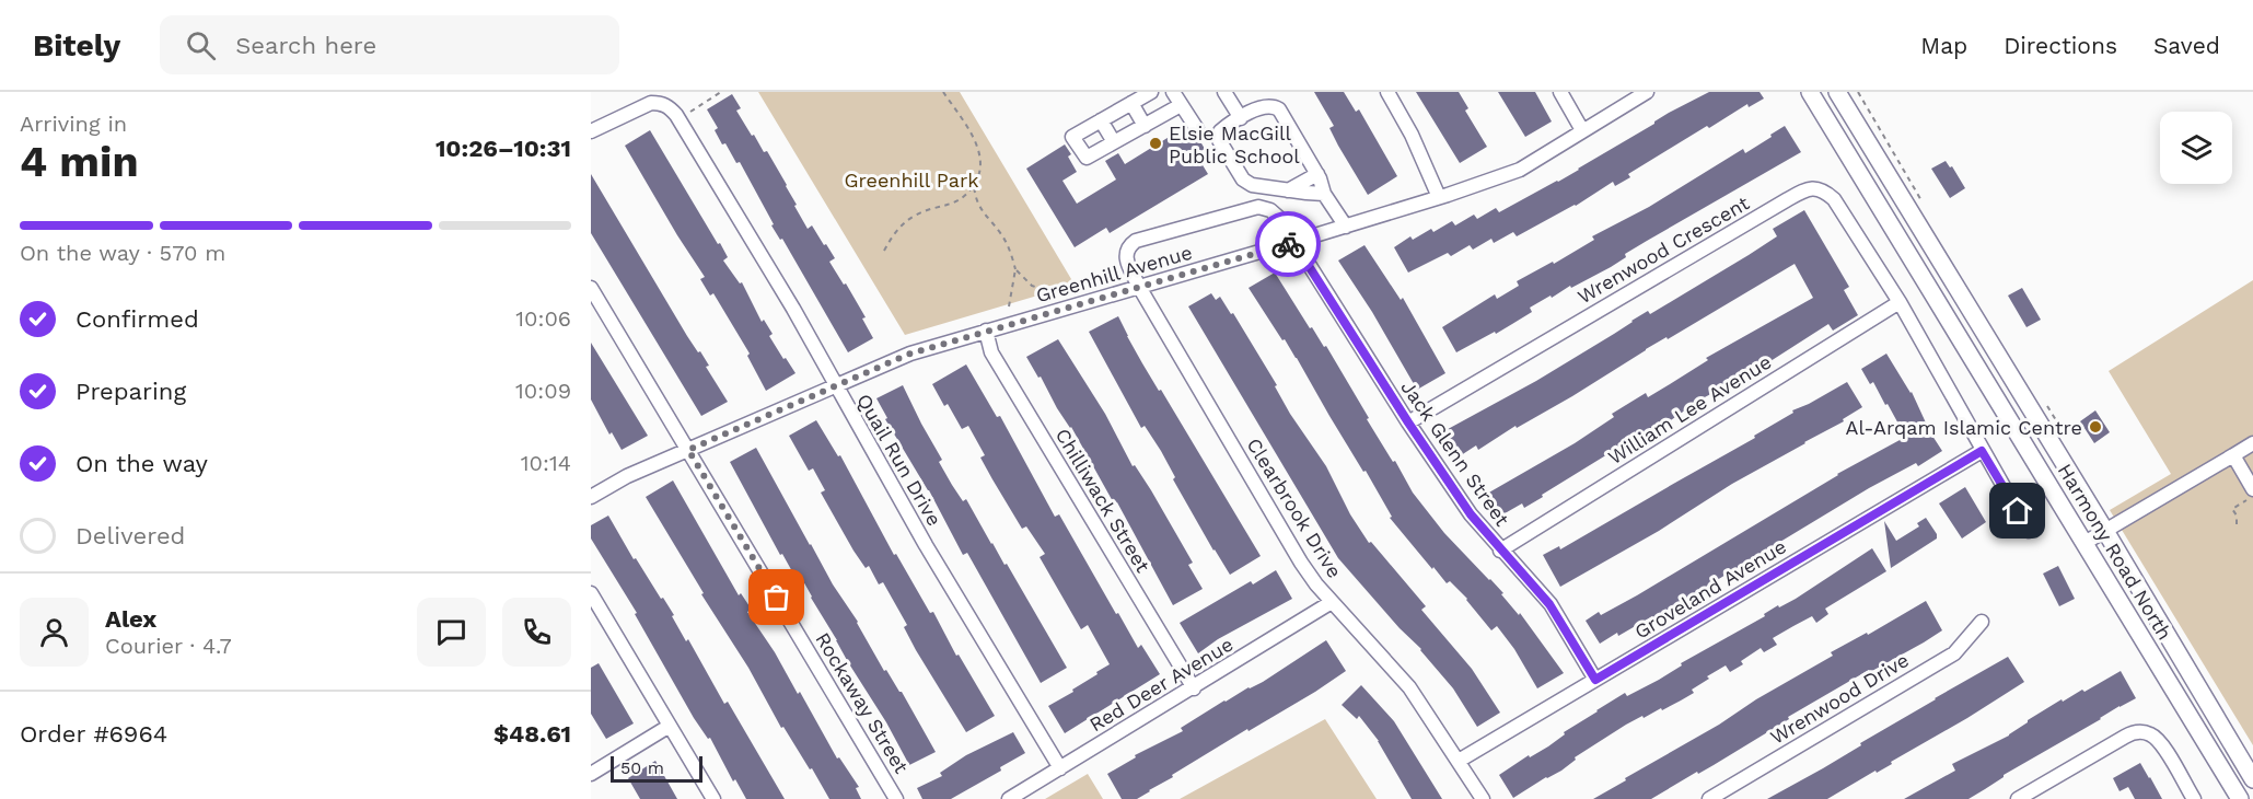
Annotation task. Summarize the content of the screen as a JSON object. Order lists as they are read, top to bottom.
{
  "streets": {
    "main road": ["Harmony Road North"],
    "street": [
      "Wrenwood Crescent",
      "Greenhill Avenue",
      "William Lee Avenue",
      "Jack Glenn Street",
      "Quail Run Drive",
      "Chilliwack Street",
      "Clearbrook Drive",
      "Groveland Avenue",
      "Red Deer Avenue",
      "Wrenwood Drive",
      "Rockaway Street"
    ]
  },
  "crossings": [
    ["Wrenwood Crescent", "William Lee Avenue"],
    ["Wrenwood Crescent", "Jack Glenn Street"],
    ["Greenhill Avenue", "Jack Glenn Street"],
    ["Greenhill Avenue", "Quail Run Drive"],
    ["Greenhill Avenue", "Chilliwack Street"],
    ["Greenhill Avenue", "Clearbrook Drive"],
    ["Greenhill Avenue", "Rockaway Street"],
    ["William Lee Avenue", "Jack Glenn Street"],
    ["Jack Glenn Street", "Clearbrook Drive"],
    ["Jack Glenn Street", "Groveland Avenue"],
    ["Quail Run Drive", "Red Deer Avenue"],
    ["Chilliwack Street", "Red Deer Avenue"],
    ["Clearbrook Drive", "Groveland Avenue"],
    ["Clearbrook Drive", "Red Deer Avenue"]
  ],
  "parks": ["Greenhill Park"],
  "places": ["Elsie MacGill Public School", "Al-Arqam Islamic Centre"],
  "scale_bar": "50 m",
  "page": {
    "header": "Bitely",
    "search": "Search here",
    "nav": ["Map", "Directions", "Saved"],
    "heading": ["4 min", "Arriving in", "10:26–10:31"],
    "panel": [
      "Alex",
      "Courier · 4.7",
      "Order #6964",
      "$48.61"
    ],
    "bar": "On the way · 570 m",
    "list": [
      ["Confirmed", "10:06"],
      ["Preparing", "10:09"],
      ["On the way", "10:14"],
      "Delivered"
    ],
    "scale": "50 m"
  }
}
